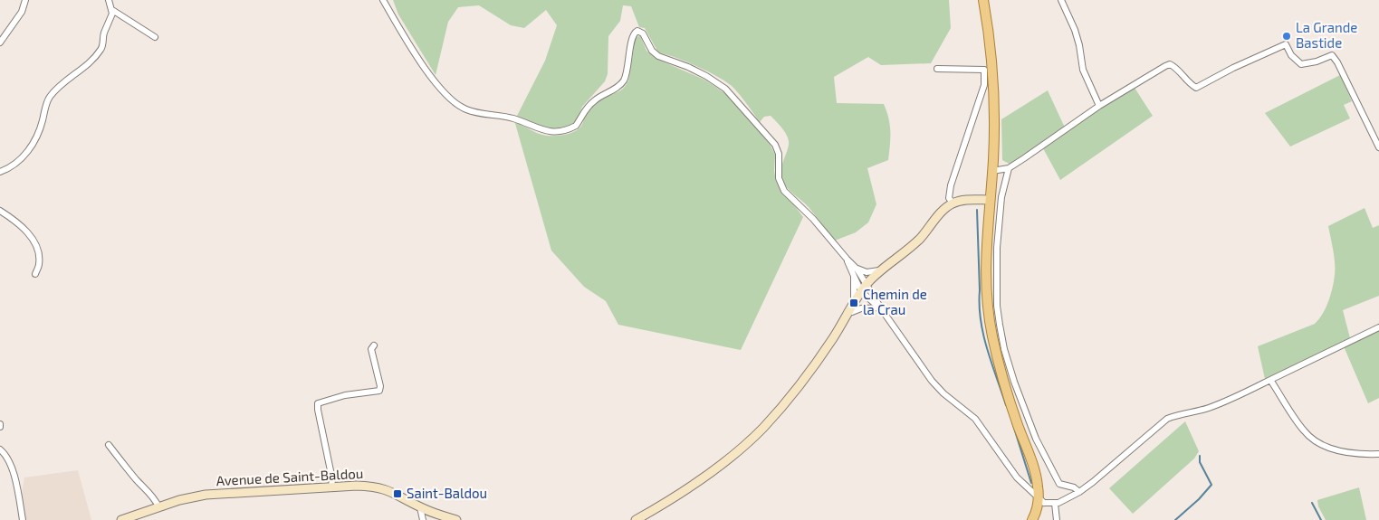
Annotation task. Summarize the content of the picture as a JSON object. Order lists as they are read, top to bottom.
{
  "streets": {
    "street": ["Avenue de Saint-Baldou"]
  },
  "places": {
    "other": ["La Grande Bastide"],
    "transit": ["Chemin de la Crau", "Saint-Baldou"]
  }
}
